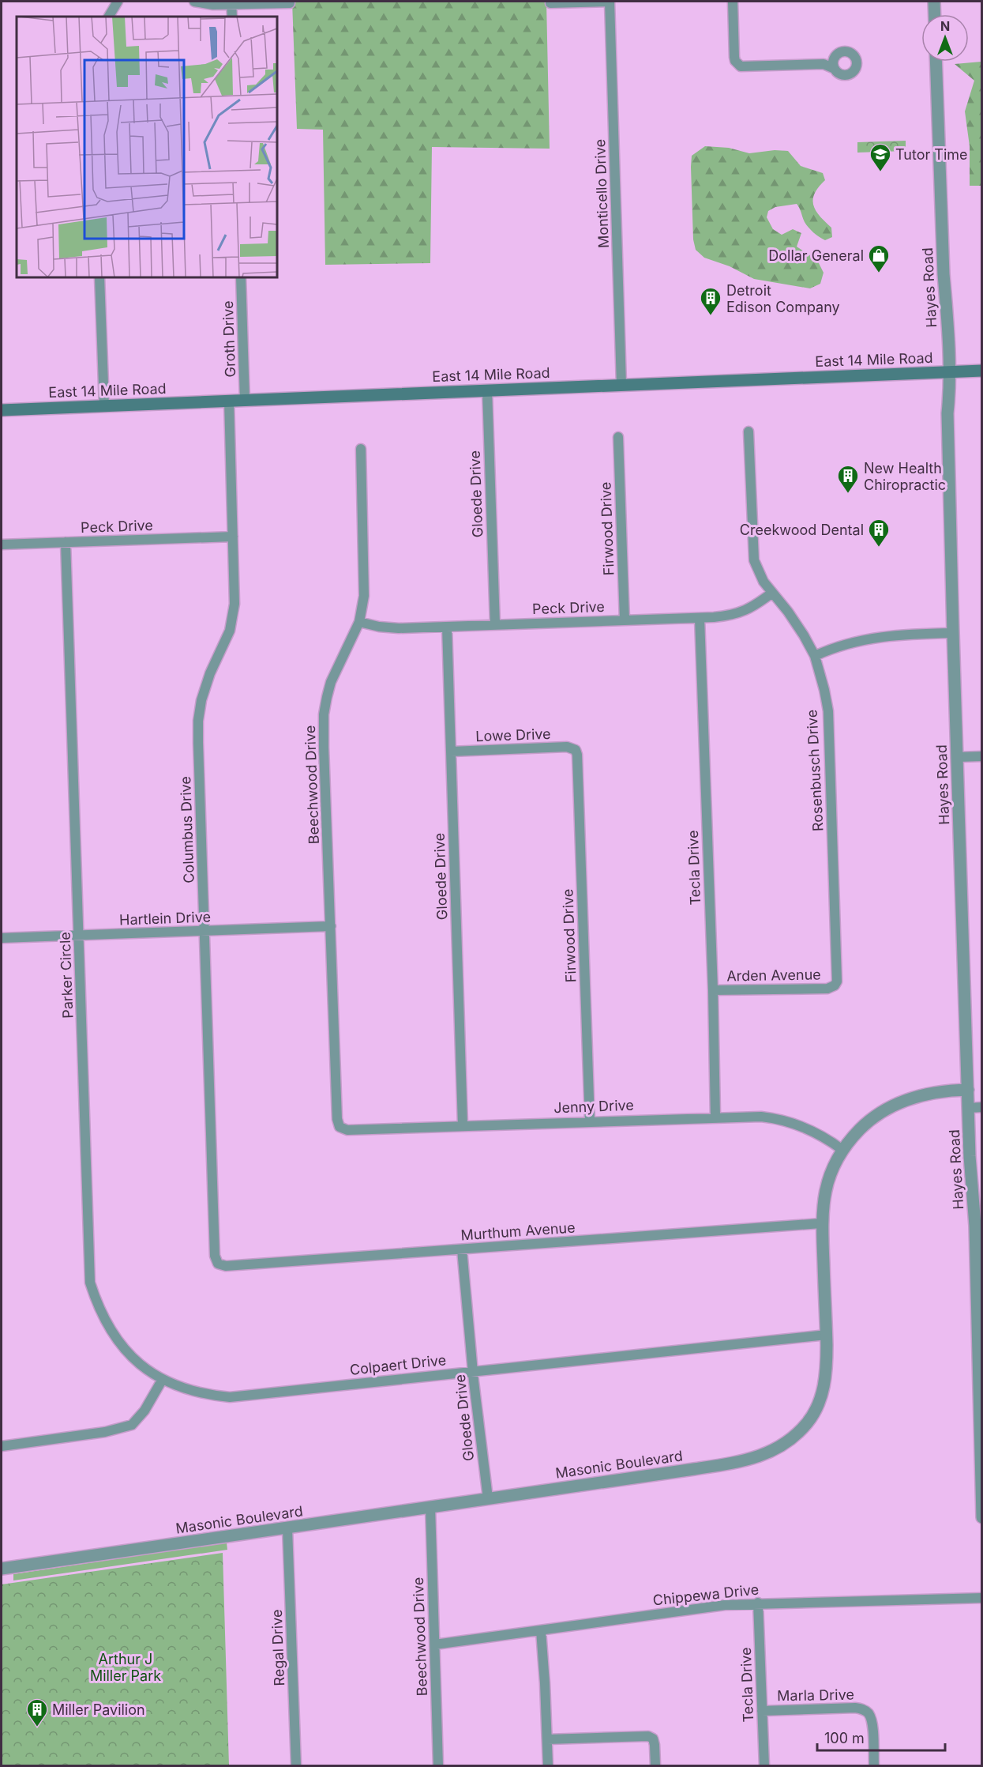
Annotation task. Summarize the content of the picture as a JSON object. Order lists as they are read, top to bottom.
{
  "streets": {
    "main road": ["East 14 Mile Road"],
    "street": [
      "Monticello Drive",
      "Hayes Road",
      "Groth Drive",
      "Gloede Drive",
      "Peck Drive",
      "Firwood Drive",
      "Lowe Drive",
      "Rosenbusch Drive",
      "Beechwood Drive",
      "Columbus Drive",
      "Tecla Drive",
      "Hartlein Drive",
      "Parker Circle",
      "Arden Avenue",
      "Jenny Drive",
      "Murthum Avenue",
      "Colpaert Drive",
      "Masonic Boulevard",
      "Chippewa Drive",
      "Regal Drive",
      "Marla Drive"
    ]
  },
  "crossings": [
    ["Monticello Drive", "East 14 Mile Road"],
    ["Hayes Road", "East 14 Mile Road"],
    ["Hayes Road", "Masonic Boulevard"],
    ["Groth Drive", "East 14 Mile Road"],
    ["East 14 Mile Road", "Gloede Drive"],
    ["East 14 Mile Road", "Columbus Drive"],
    ["Gloede Drive", "Peck Drive"],
    ["Gloede Drive", "Lowe Drive"],
    ["Gloede Drive", "Jenny Drive"],
    ["Gloede Drive", "Murthum Avenue"],
    ["Gloede Drive", "Colpaert Drive"],
    ["Gloede Drive", "Masonic Boulevard"],
    ["Peck Drive", "Firwood Drive"],
    ["Peck Drive", "Rosenbusch Drive"],
    ["Peck Drive", "Beechwood Drive"],
    ["Peck Drive", "Columbus Drive"],
    ["Peck Drive", "Tecla Drive"],
    ["Peck Drive", "Parker Circle"],
    ["Firwood Drive", "Lowe Drive"],
    ["Firwood Drive", "Jenny Drive"],
    ["Rosenbusch Drive", "Arden Avenue"],
    ["Beechwood Drive", "Hartlein Drive"],
    ["Beechwood Drive", "Jenny Drive"],
    ["Beechwood Drive", "Masonic Boulevard"],
    ["Beechwood Drive", "Chippewa Drive"],
    ["Columbus Drive", "Hartlein Drive"],
    ["Columbus Drive", "Murthum Avenue"],
    ["Tecla Drive", "Arden Avenue"],
    ["Tecla Drive", "Jenny Drive"],
    ["Tecla Drive", "Chippewa Drive"],
    ["Tecla Drive", "Marla Drive"],
    ["Hartlein Drive", "Parker Circle"],
    ["Parker Circle", "Colpaert Drive"],
    ["Jenny Drive", "Masonic Boulevard"],
    ["Murthum Avenue", "Masonic Boulevard"],
    ["Colpaert Drive", "Masonic Boulevard"],
    ["Masonic Boulevard", "Regal Drive"]
  ],
  "parks": ["Arthur J Miller Park"],
  "places": {
    "school or university": ["Tutor Time"],
    "shop": ["Dollar General"],
    "building": [
      "Detroit Edison Company",
      "New Health Chiropractic",
      "Creekwood Dental",
      "Miller Pavilion"
    ]
  },
  "scale_bar": "100 m",
  "north": "top"
}
